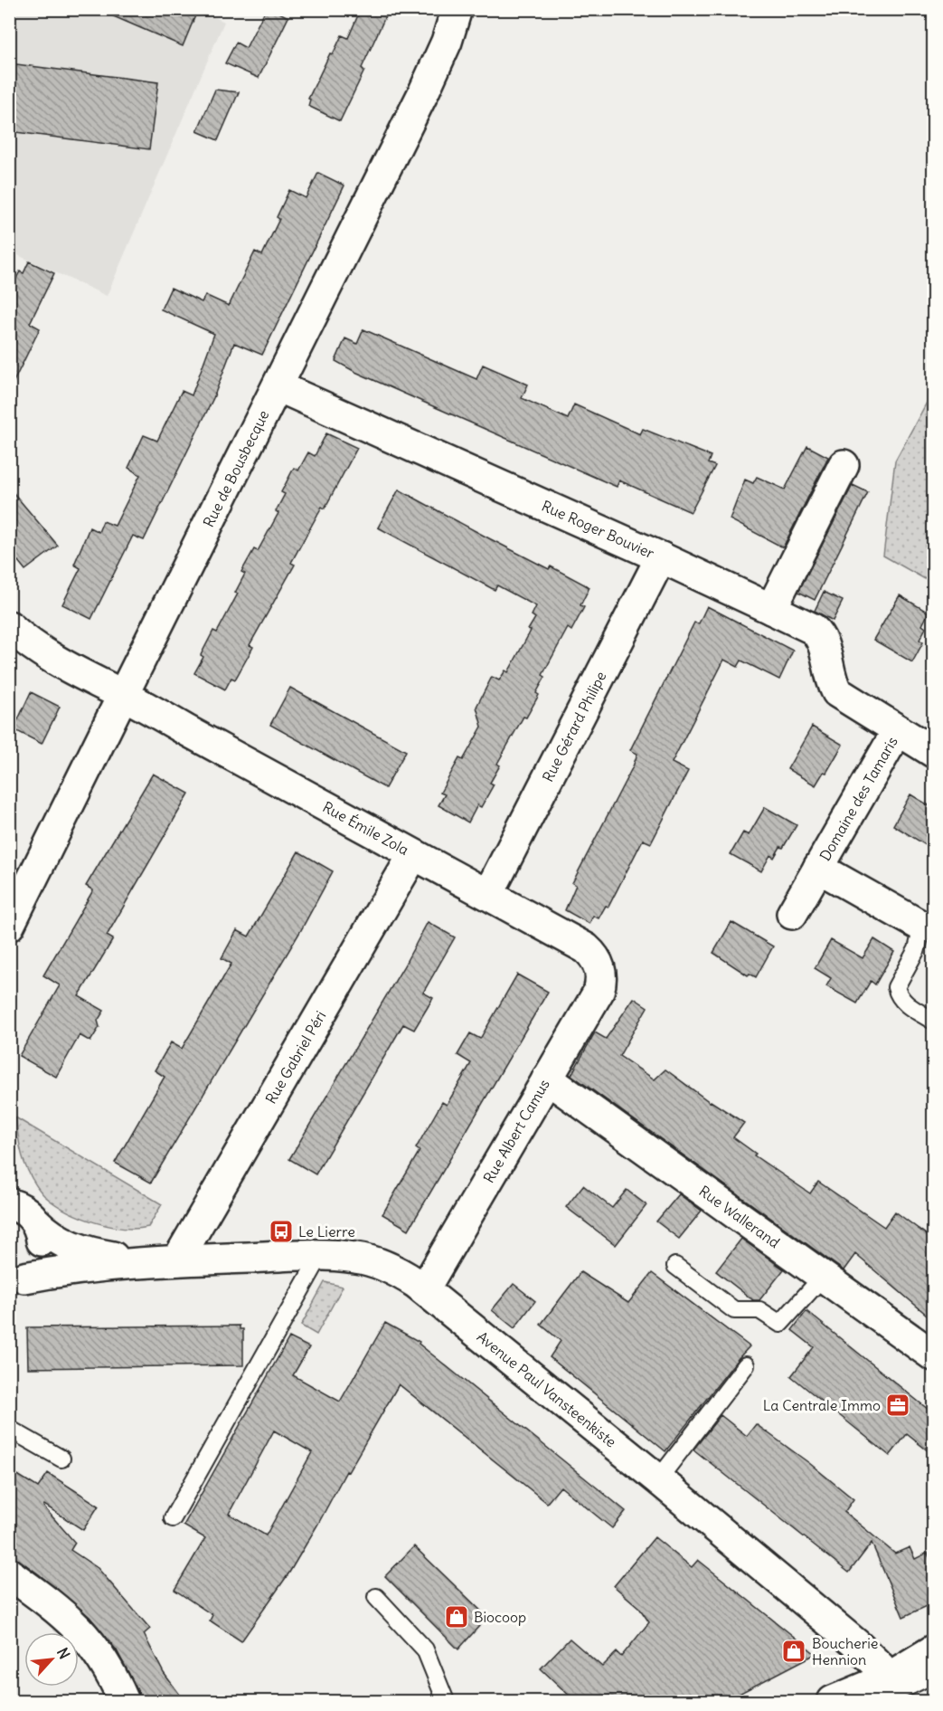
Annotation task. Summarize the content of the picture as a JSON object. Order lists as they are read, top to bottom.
{
  "streets": {
    "street": [
      "Rue de Bousbecque",
      "Rue Roger Bouvier",
      "Rue Gérard Philipe",
      "Domaine des Tamaris",
      "Rue Émile Zola",
      "Rue Gabriel Péri",
      "Rue Albert Camus",
      "Rue Wallerand",
      "Avenue Paul Vansteenkiste"
    ]
  },
  "crossings": [
    ["Rue de Bousbecque", "Rue Roger Bouvier"],
    ["Rue de Bousbecque", "Rue Émile Zola"],
    ["Rue Roger Bouvier", "Rue Gérard Philipe"],
    ["Rue Roger Bouvier", "Domaine des Tamaris"],
    ["Rue Gérard Philipe", "Rue Émile Zola"],
    ["Rue Émile Zola", "Rue Gabriel Péri"],
    ["Rue Émile Zola", "Rue Albert Camus"],
    ["Rue Gabriel Péri", "Avenue Paul Vansteenkiste"],
    ["Rue Albert Camus", "Rue Wallerand"],
    ["Rue Albert Camus", "Avenue Paul Vansteenkiste"]
  ],
  "places": {
    "bus stop": ["Le Lierre"],
    "office": ["La Centrale Immo"],
    "shop": ["Biocoop", "Boucherie Hennion"]
  },
  "north": "top right"
}
